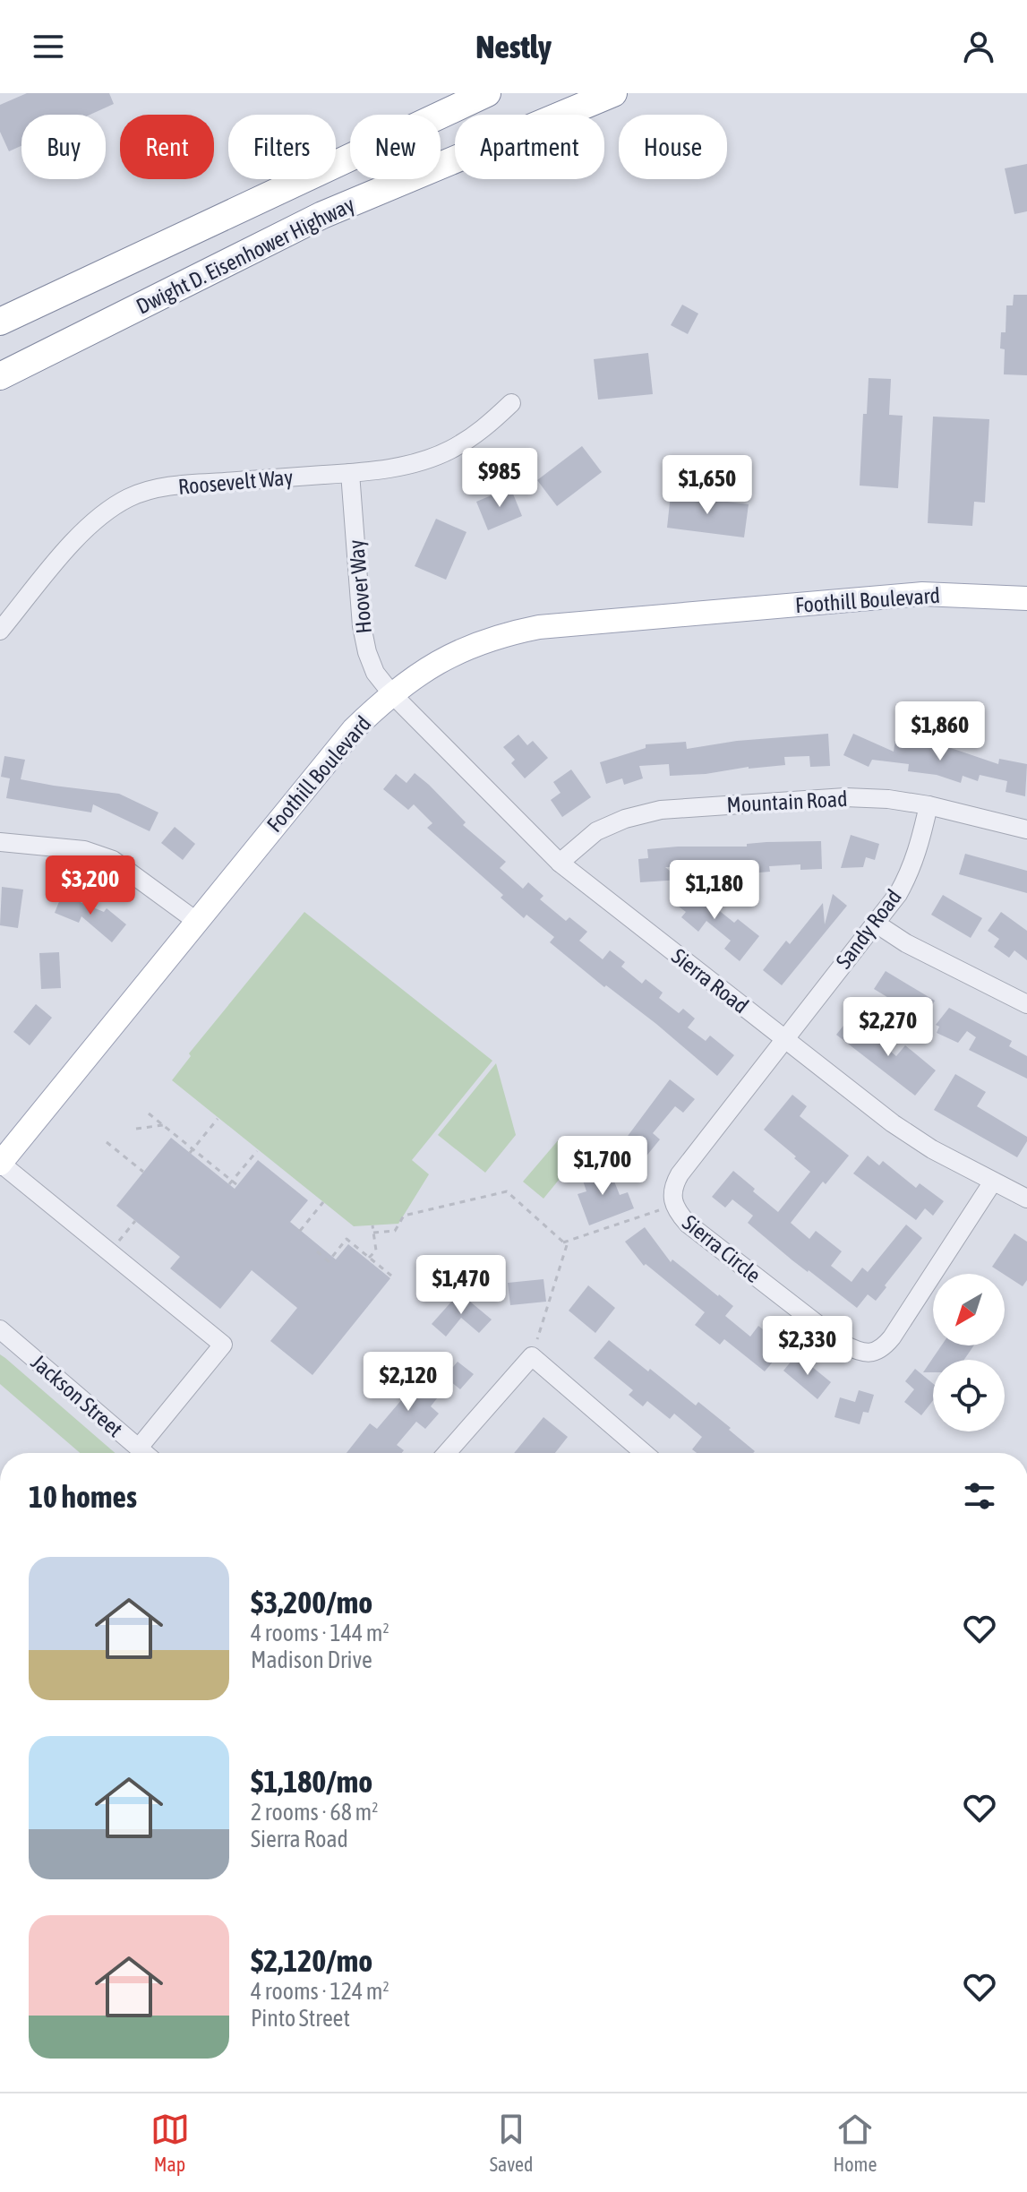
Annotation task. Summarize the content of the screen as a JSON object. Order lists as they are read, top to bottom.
{
  "streets": {
    "highway": ["Dwight D. Eisenhower Highway"],
    "main road": ["Foothill Boulevard"],
    "street": [
      "Roosevelt Way",
      "Hoover Way",
      "Mountain Road",
      "Sandy Road",
      "Sierra Road",
      "Sierra Circle",
      "Jackson Street"
    ]
  },
  "crossings": [
    ["Roosevelt Way", "Hoover Way"],
    ["Hoover Way", "Foothill Boulevard"],
    ["Hoover Way", "Sierra Road"],
    ["Foothill Boulevard", "Sierra Road"],
    ["Mountain Road", "Sandy Road"],
    ["Mountain Road", "Sierra Road"],
    ["Sandy Road", "Sierra Road"],
    ["Sandy Road", "Sierra Circle"],
    ["Sierra Road", "Sierra Circle"]
  ],
  "north": "bottom left",
  "page": {
    "header": "Nestly",
    "chip": [
      "Buy",
      "Rent",
      "Filters",
      "New",
      "Apartment",
      "House"
    ],
    "price": [
      "$985",
      "$1,650",
      "$1,860",
      "$3,200",
      "$1,180",
      "$2,270",
      "$1,700",
      "$1,470",
      "$2,330",
      "$2,120"
    ],
    "heading": "10 homes",
    "list": [
      {
        "name": "$3,200/mo",
        "note": "4 rooms · 144 m² · Madison Drive"
      },
      {
        "name": "$1,180/mo",
        "note": "2 rooms · 68 m² · Sierra Road"
      },
      {
        "name": "$2,120/mo",
        "note": "4 rooms · 124 m² · Pinto Street"
      }
    ],
    "tabs": ["Map", "Saved", "Home"]
  }
}
